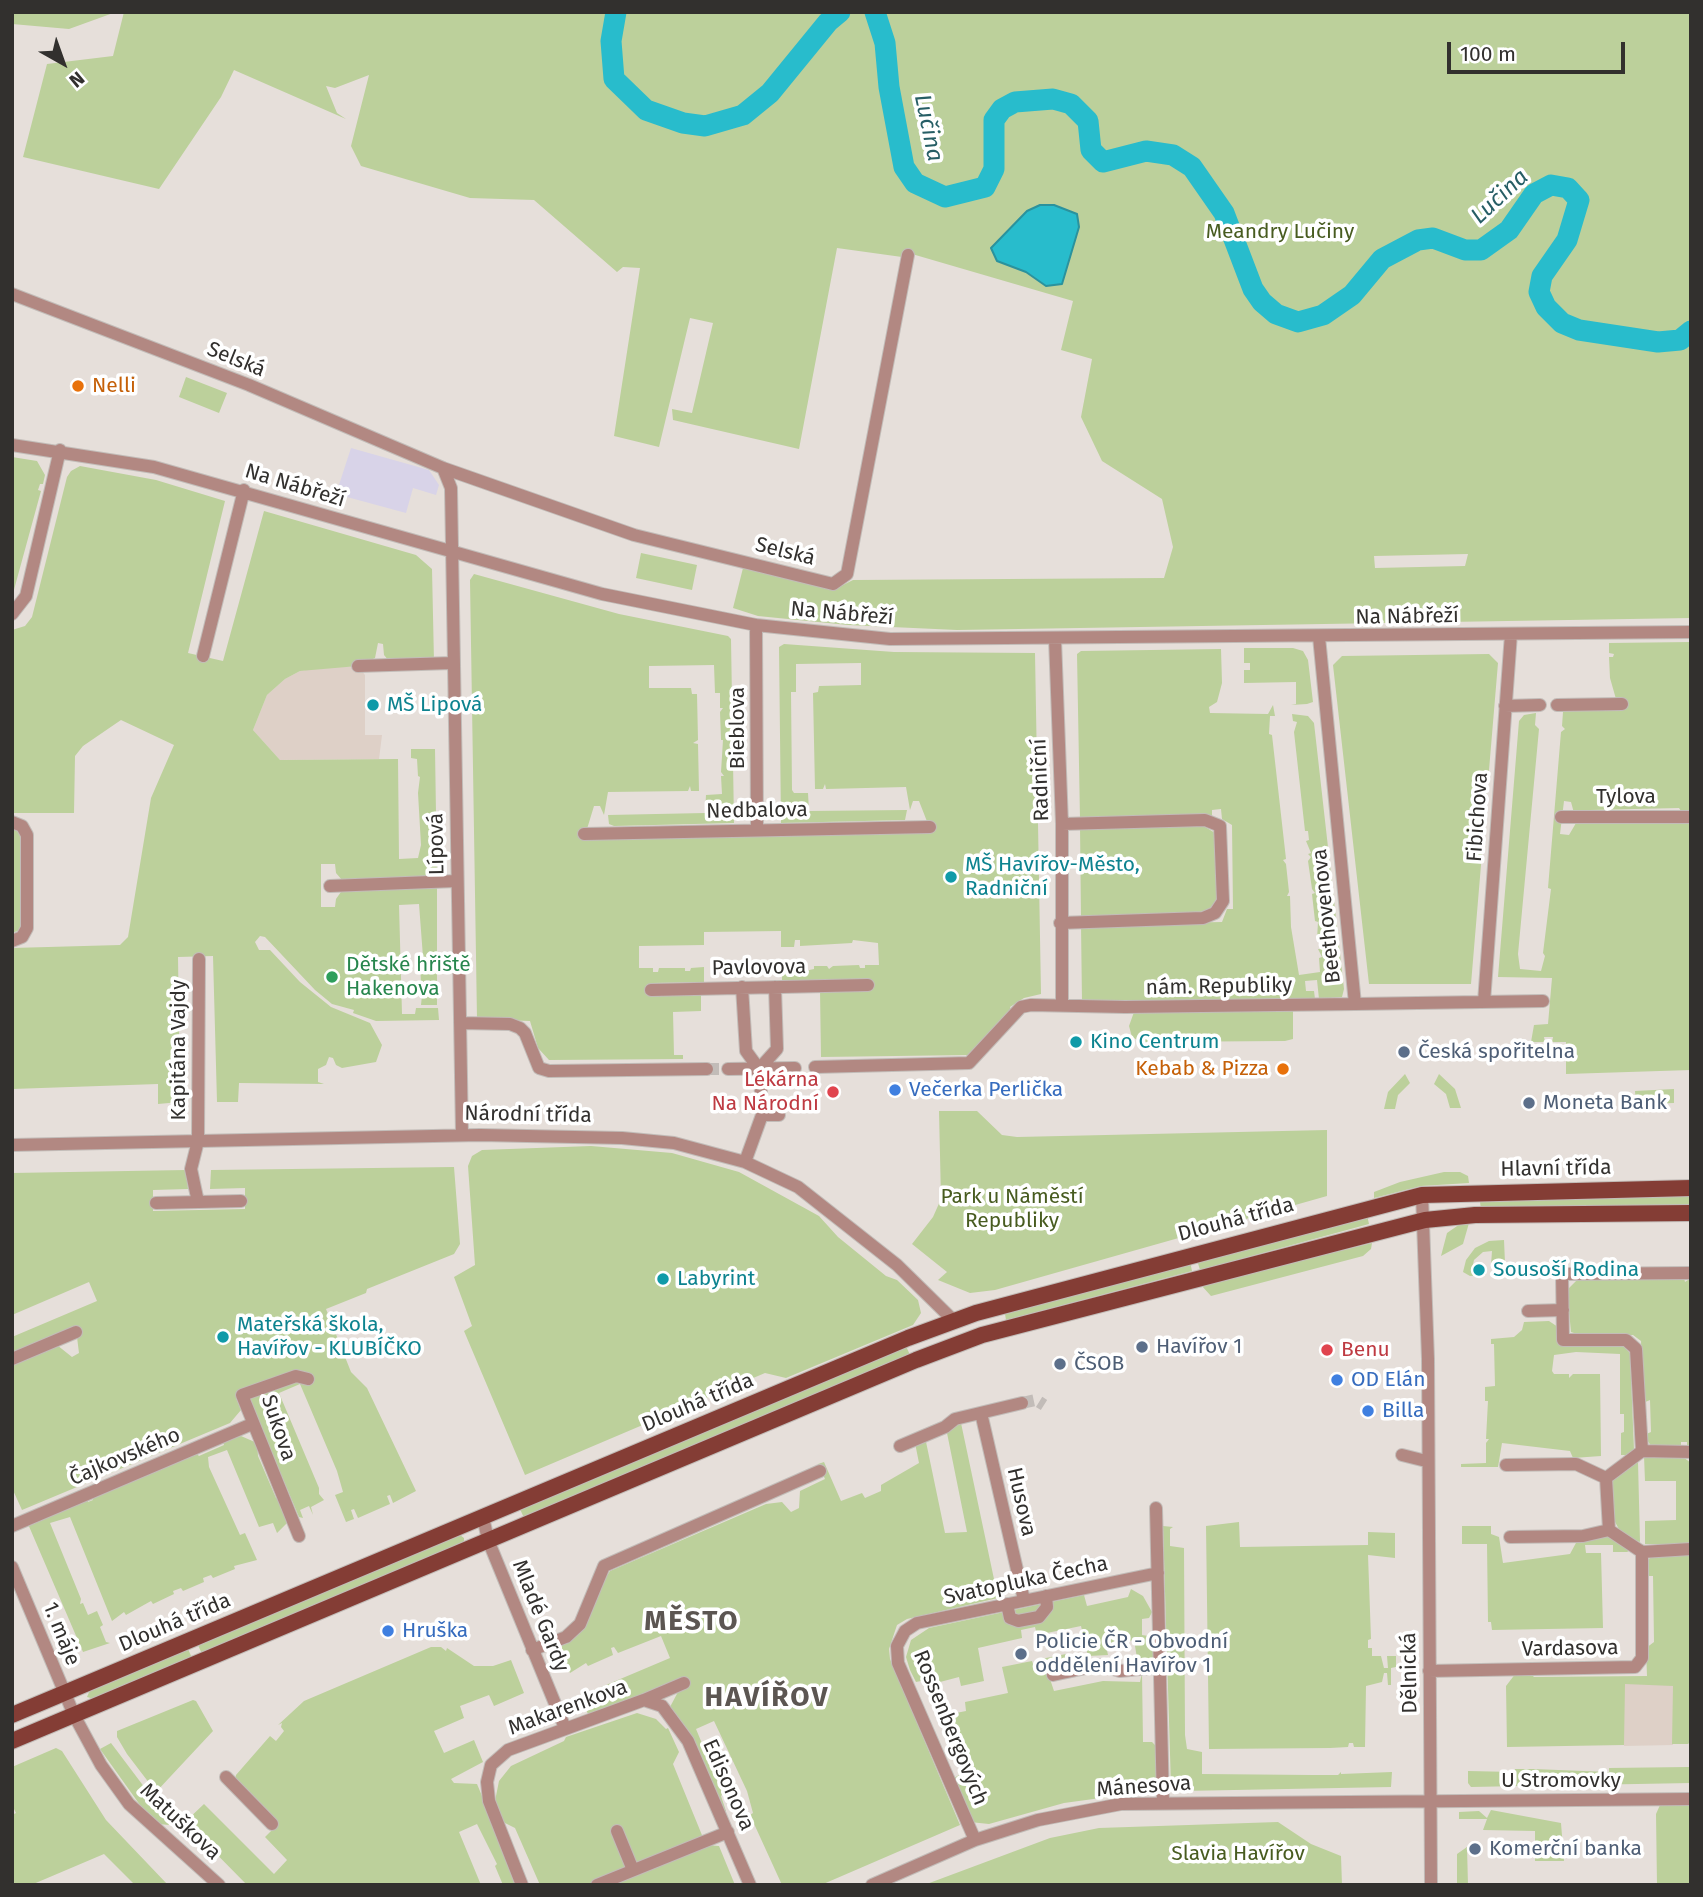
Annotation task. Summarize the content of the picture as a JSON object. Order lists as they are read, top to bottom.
{
  "streets": {
    "main road": ["Národní třída", "Hlavní třída", "Dlouhá třída"],
    "street": [
      "Selská",
      "Na Nábřeží",
      "Bieblova",
      "Radniční",
      "Tylova",
      "Nedbalova",
      "Fibichova",
      "Lípová",
      "Beethovenova",
      "Pavlovova",
      "nám. Republiky",
      "Kapitána Vajdy",
      "Sukova",
      "Čajkovského",
      "Husova",
      "Svatopluka Čecha",
      "Mladé Gardy",
      "1. máje",
      "Vardasova",
      "Dělnická",
      "Makarenkova",
      "Rossenbergových",
      "U Stromovky",
      "Edisonova",
      "Mánesova",
      "Matuškova"
    ]
  },
  "crossings": [
    ["Na Nábřeží", "Bieblova"],
    ["Na Nábřeží", "Radniční"],
    ["Na Nábřeží", "Fibichova"],
    ["Na Nábřeží", "Lípová"],
    ["Na Nábřeží", "Beethovenova"],
    ["Bieblova", "Nedbalova"],
    ["Radniční", "nám. Republiky"],
    ["Fibichova", "Beethovenova"],
    ["Lípová", "Národní třída"],
    ["Beethovenova", "nám. Republiky"],
    ["Kapitána Vajdy", "Národní třída"],
    ["Národní třída", "Dlouhá třída"],
    ["Hlavní třída", "Dlouhá třída"],
    ["Hlavní třída", "Dělnická"],
    ["Dlouhá třída", "Mladé Gardy"],
    ["Dlouhá třída", "1. máje"],
    ["Dlouhá třída", "Dělnická"],
    ["Sukova", "Čajkovského"],
    ["Husova", "Svatopluka Čecha"],
    ["Svatopluka Čecha", "Rossenbergových"],
    ["Mladé Gardy", "Makarenkova"],
    ["1. máje", "Matuškova"],
    ["Vardasova", "Dělnická"],
    ["Dělnická", "U Stromovky"],
    ["Dělnická", "Mánesova"],
    ["Makarenkova", "Edisonova"],
    ["Rossenbergových", "Mánesova"],
    ["U Stromovky", "Mánesova"]
  ],
  "districts": ["MĚSTO", "HAVÍŘOV"],
  "water": ["Lučina"],
  "parks": ["Meandry Lučiny", "Park u Náměstí Republiky", "Slavia Havířov"],
  "places": [
    "Nelli",
    "MŠ Lipová",
    "MŠ Havířov-Město, Radniční",
    "Dětské hřiště Hakenova",
    "Kino Centrum",
    "Česká spořitelna",
    "Kebab & Pizza",
    "Večerka Perlička",
    "Lékárna Na Národní",
    "Moneta Bank",
    "Sousoší Rodina",
    "Labyrint",
    "Mateřská škola, Havířov - KLUBÍČKO",
    "Havířov 1",
    "Benu",
    "ČSOB",
    "OD Elán",
    "Billa",
    "Hruška",
    "Policie ČR - Obvodní oddělení Havířov 1",
    "Komerční banka"
  ],
  "scale_bar": "100 m",
  "north": "bottom right"
}
